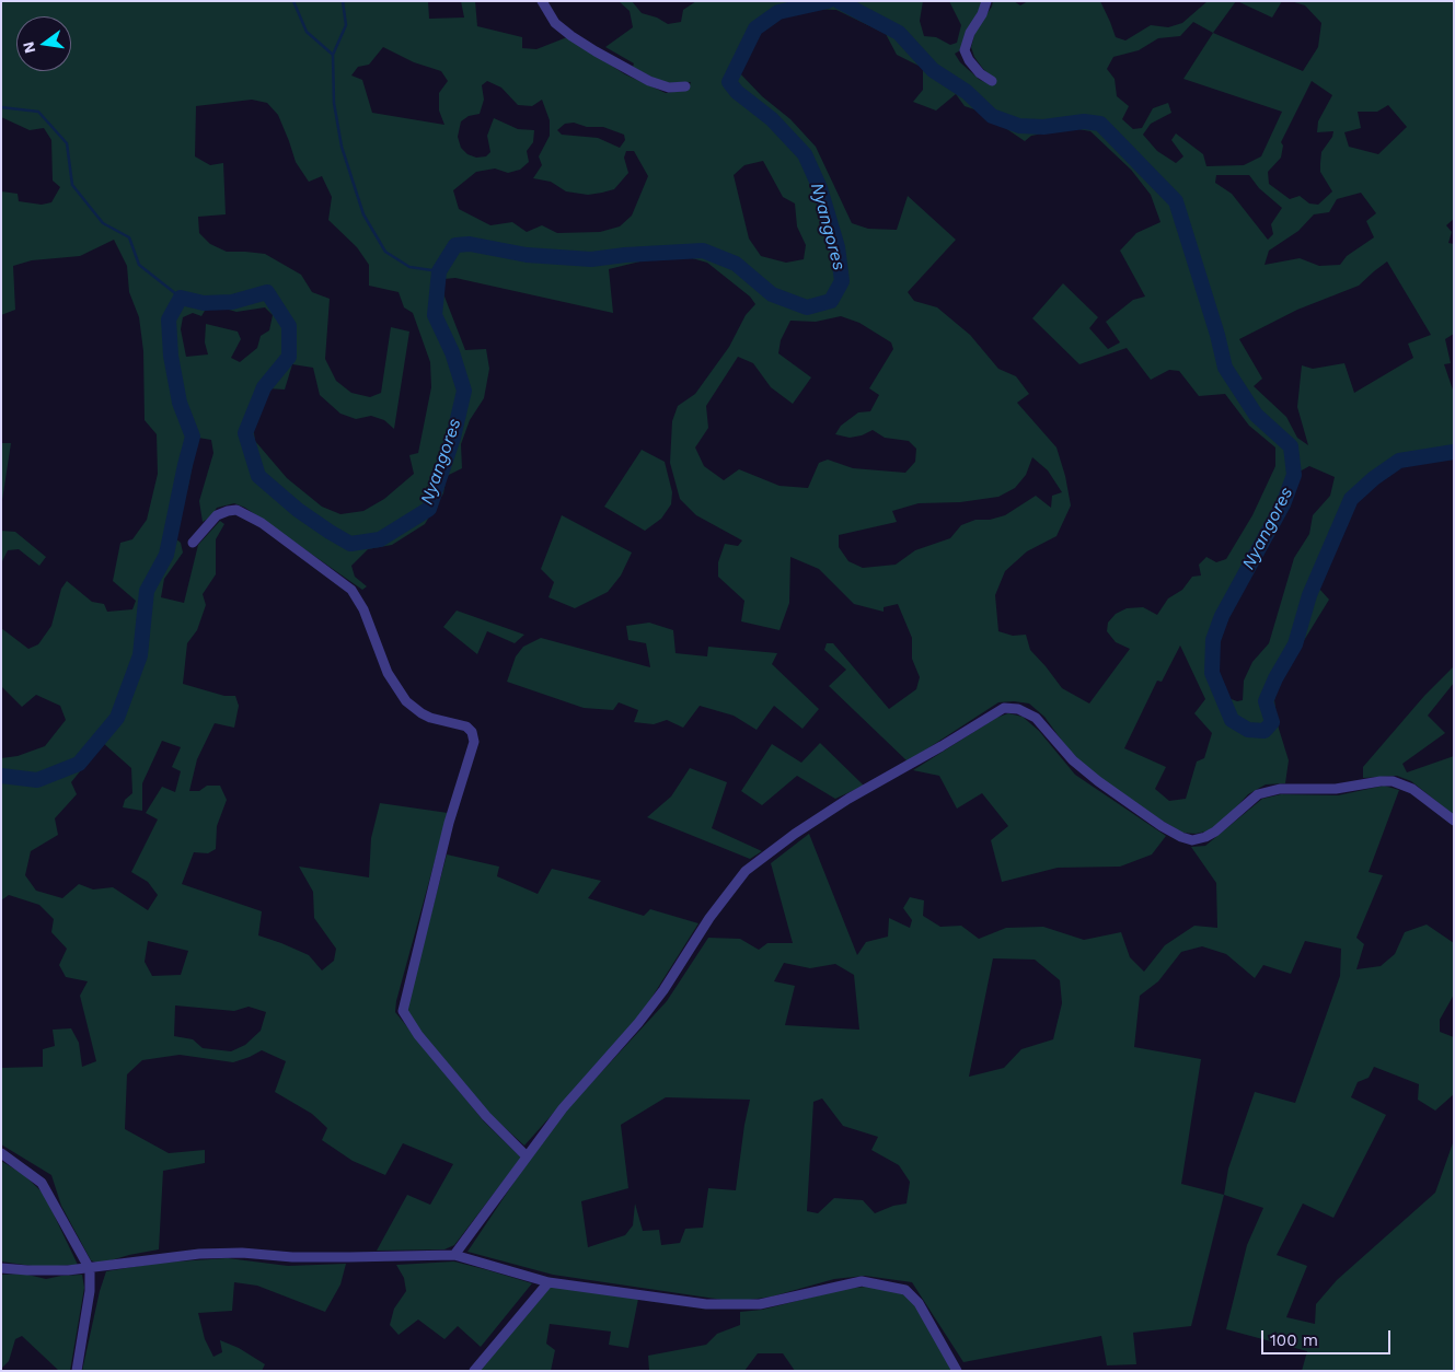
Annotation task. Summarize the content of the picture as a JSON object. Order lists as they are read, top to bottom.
{
  "water": ["Nyangores"],
  "scale_bar": "100 m",
  "north": "left"
}
